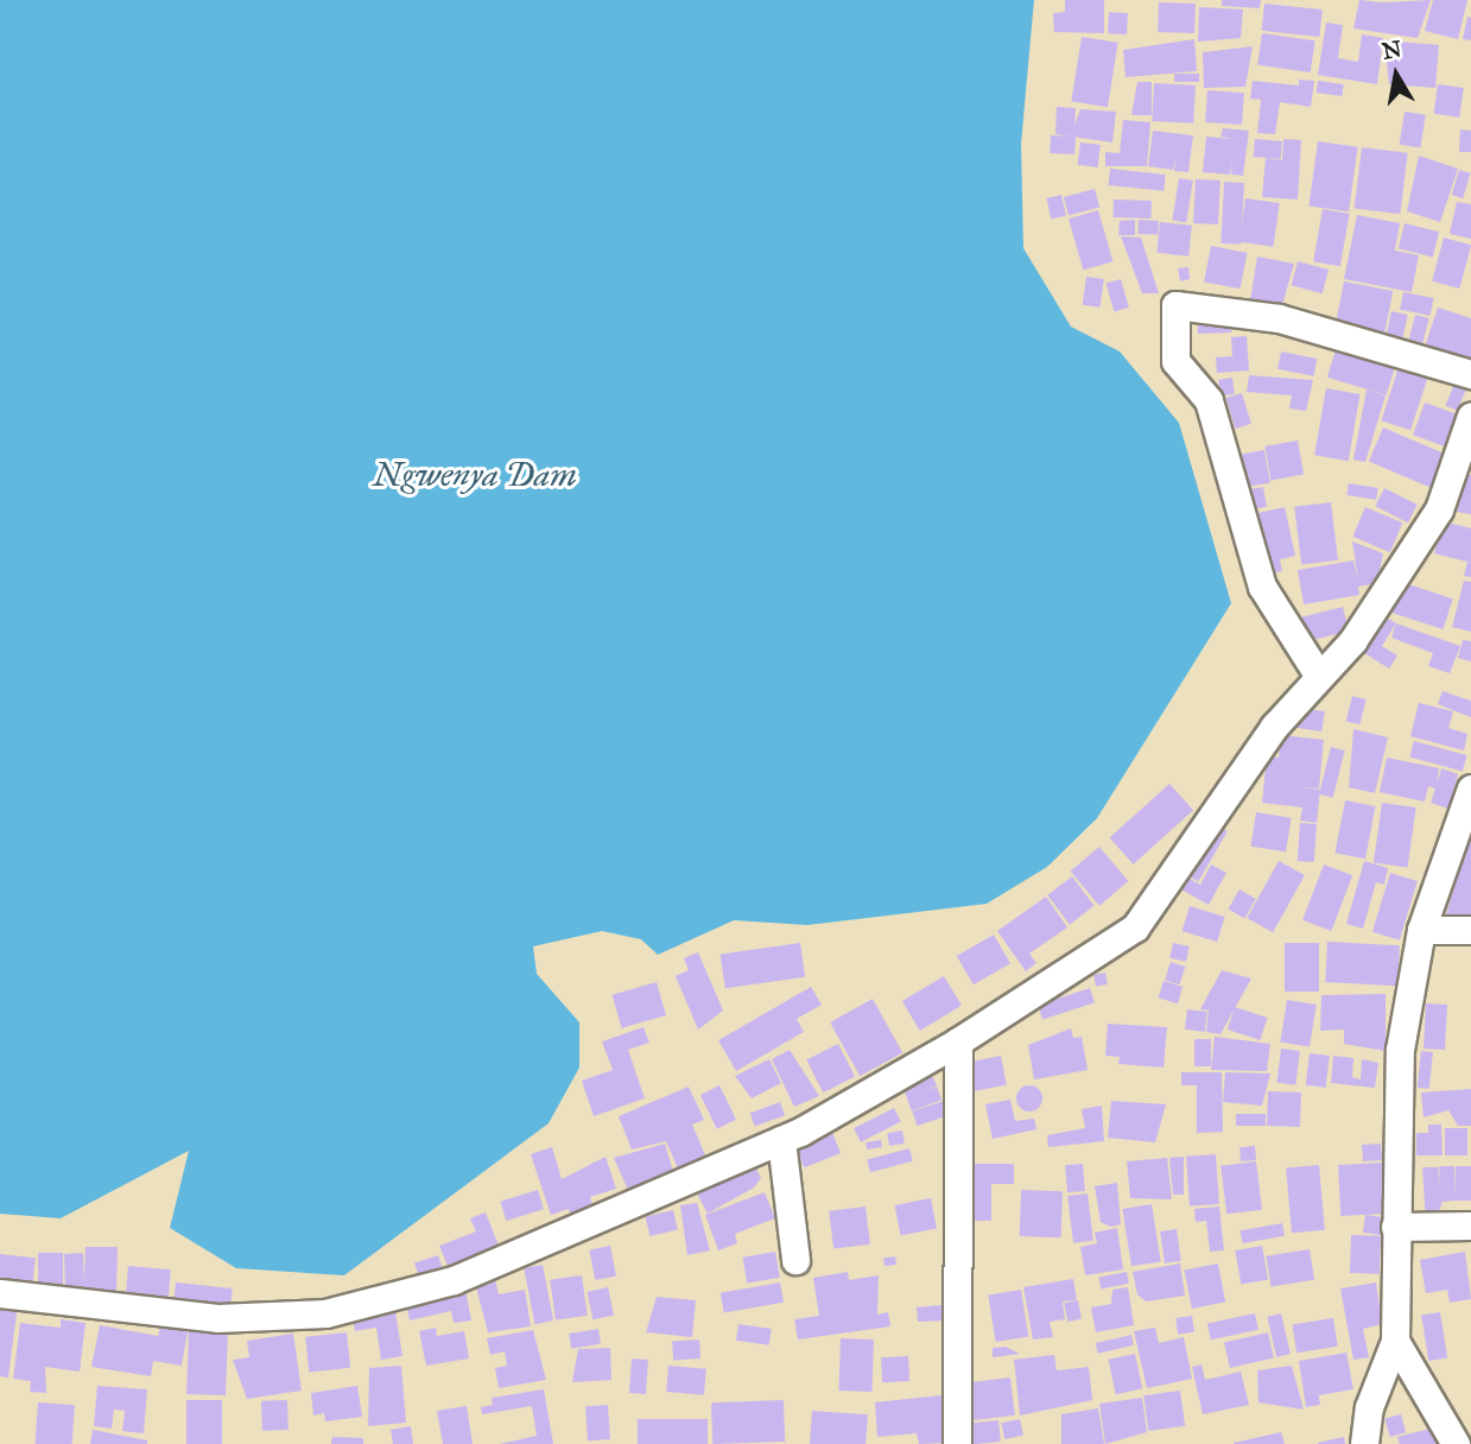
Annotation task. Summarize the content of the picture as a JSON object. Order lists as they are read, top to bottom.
{
  "water": ["Ngwenya Dam"],
  "north": "top"
}
